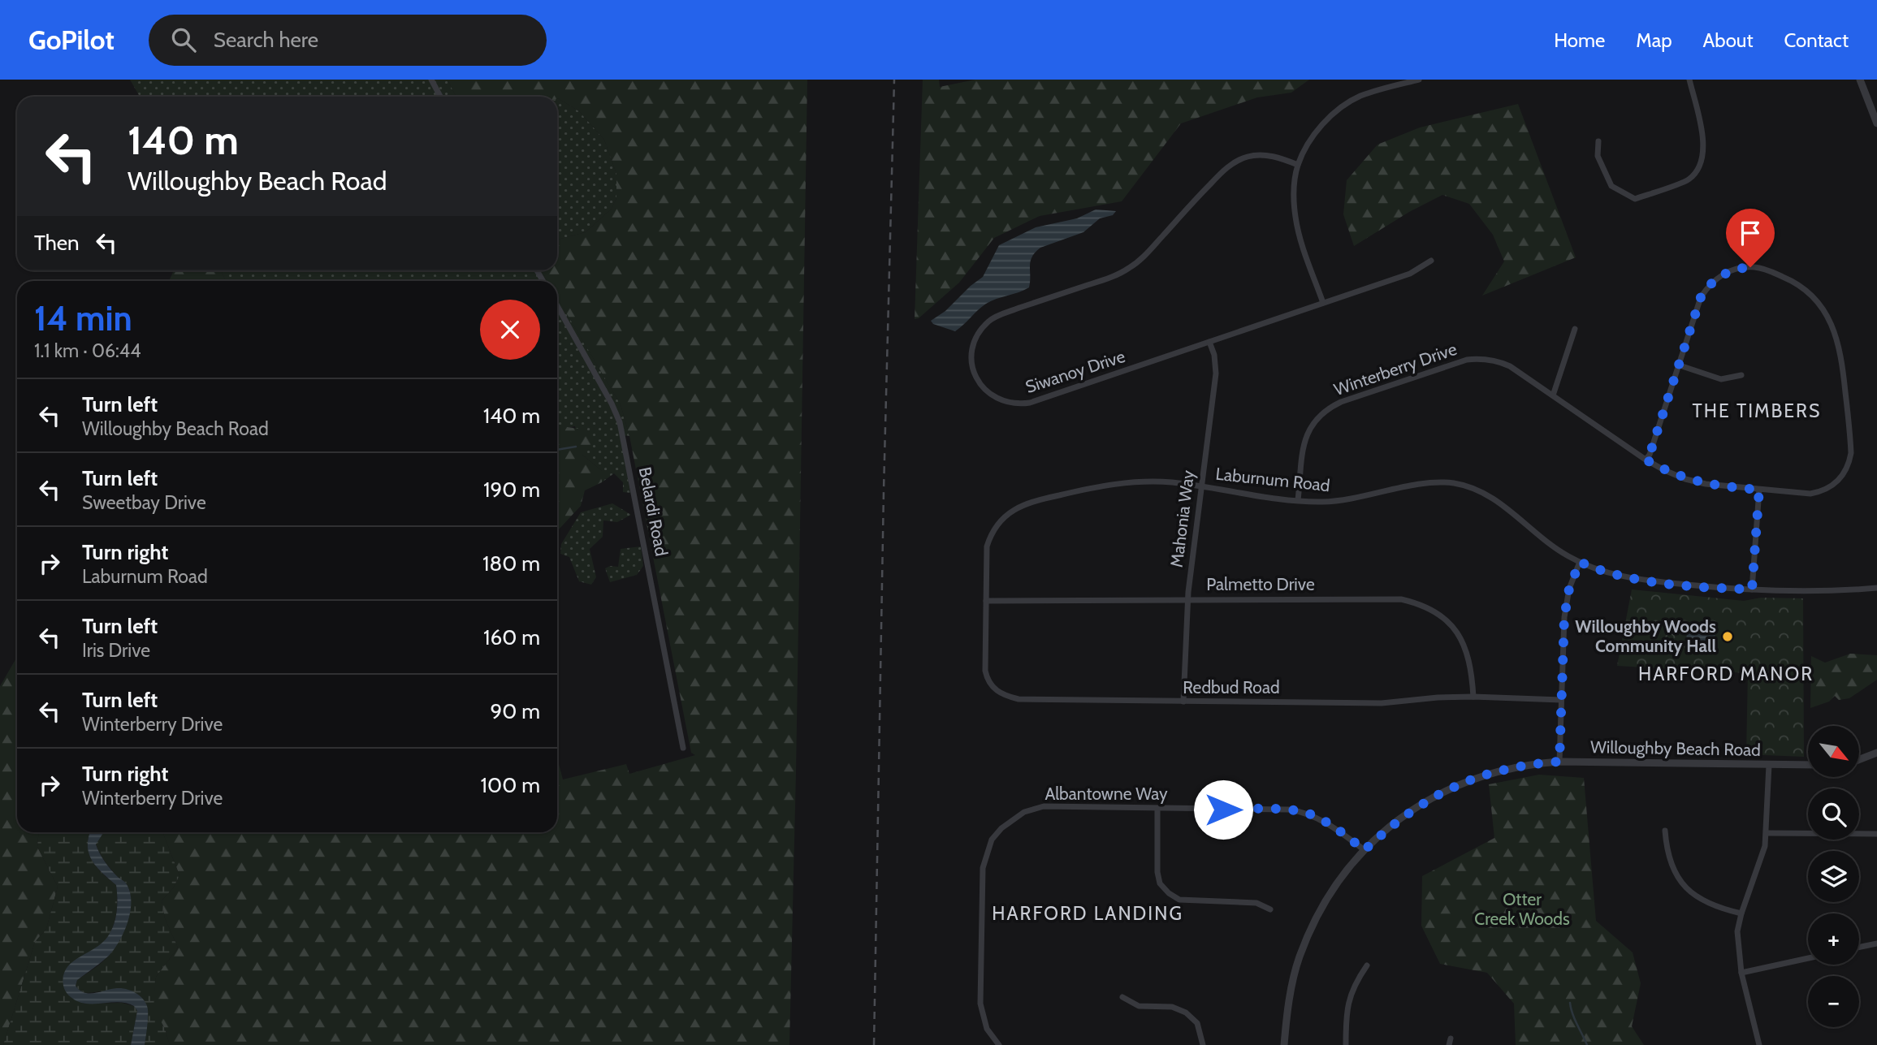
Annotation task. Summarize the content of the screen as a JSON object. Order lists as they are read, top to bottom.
{
  "streets": {
    "street": [
      "Winterberry Drive",
      "Siwanoy Drive",
      "Laburnum Road",
      "Belardi Road",
      "Mahonia Way",
      "Palmetto Drive",
      "Redbud Road",
      "Willoughby Beach Road",
      "Albantowne Way"
    ]
  },
  "crossings": [
    ["Winterberry Drive", "Laburnum Road"],
    ["Siwanoy Drive", "Mahonia Way"],
    ["Laburnum Road", "Mahonia Way"],
    ["Laburnum Road", "Palmetto Drive"],
    ["Laburnum Road", "Redbud Road"],
    ["Mahonia Way", "Palmetto Drive"],
    ["Mahonia Way", "Redbud Road"],
    ["Palmetto Drive", "Redbud Road"],
    ["Willoughby Beach Road", "Albantowne Way"]
  ],
  "districts": ["THE TIMBERS", "HARFORD MANOR", "HARFORD LANDING"],
  "parks": ["Otter Creek Woods"],
  "places": ["Willoughby Woods Community Hall"],
  "north": "bottom right",
  "page": {
    "header": "GoPilot",
    "search": "Search here",
    "nav": [
      "Home",
      "Map",
      "About",
      "Contact"
    ],
    "turn": ["140 m", "Willoughby Beach Road"],
    "then": "Then",
    "heading": ["14 min", "1.1 km · 06:44"],
    "list": [
      {
        "name": "Turn left",
        "note": "Willoughby Beach Road",
        "value": "140 m"
      },
      {
        "name": "Turn left",
        "note": "Sweetbay Drive",
        "value": "190 m"
      },
      {
        "name": "Turn right",
        "note": "Laburnum Road",
        "value": "180 m"
      },
      {
        "name": "Turn left",
        "note": "Iris Drive",
        "value": "160 m"
      },
      {
        "name": "Turn left",
        "note": "Winterberry Drive",
        "value": "90 m"
      },
      {
        "name": "Turn right",
        "note": "Winterberry Drive",
        "value": "100 m"
      }
    ],
    "map_buttons": ["+", "−"]
  }
}
